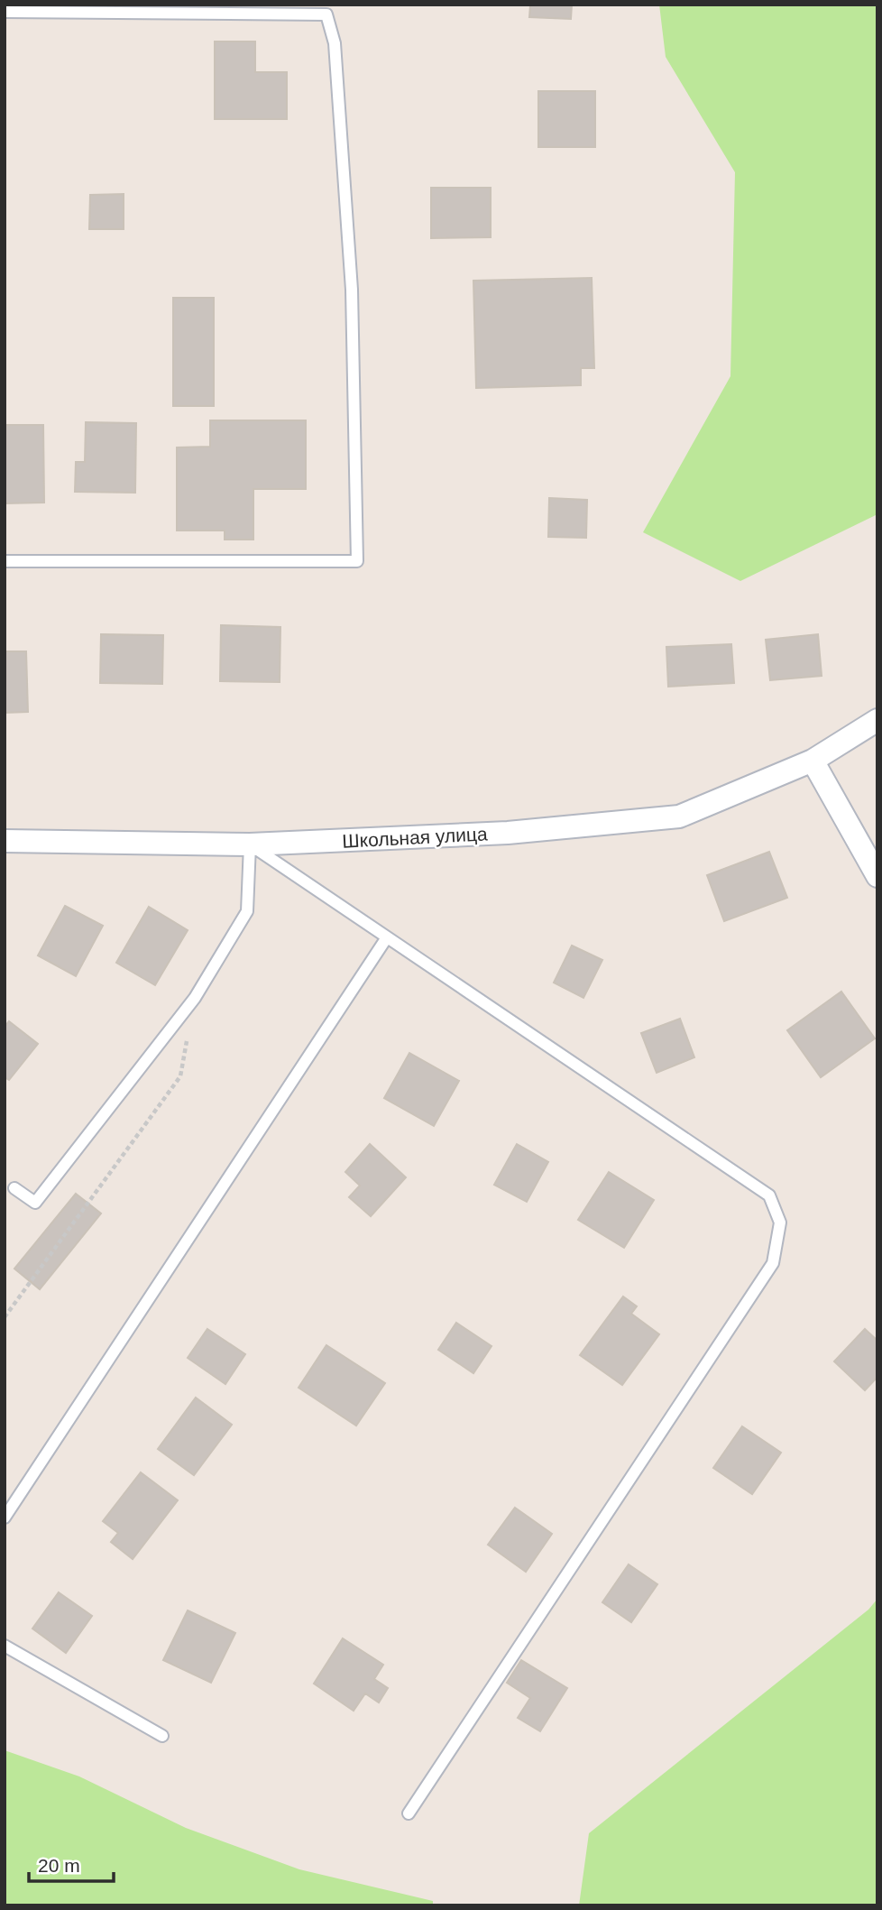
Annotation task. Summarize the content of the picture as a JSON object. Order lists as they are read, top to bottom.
{
  "streets": {
    "street": ["Школьная улица"]
  },
  "scale_bar": "20 m"
}
